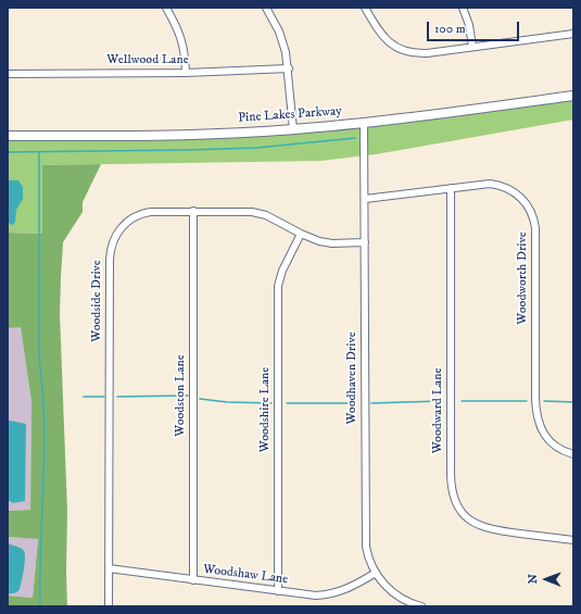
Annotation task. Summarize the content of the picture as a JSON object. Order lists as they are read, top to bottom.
{
  "streets": {
    "street": [
      "Wellwood Lane",
      "Pine Lakes Parkway",
      "Woodworth Drive",
      "Woodside Drive",
      "Woodhaven Drive",
      "Woodston Lane",
      "Woodshire Lane",
      "Woodward Lane",
      "Woodshaw Lane"
    ]
  },
  "crossings": [
    ["Pine Lakes Parkway", "Woodhaven Drive"],
    ["Woodworth Drive", "Woodhaven Drive"],
    ["Woodworth Drive", "Woodward Lane"],
    ["Woodside Drive", "Woodhaven Drive"],
    ["Woodside Drive", "Woodston Lane"],
    ["Woodside Drive", "Woodshire Lane"],
    ["Woodside Drive", "Woodshaw Lane"],
    ["Woodhaven Drive", "Woodshaw Lane"],
    ["Woodston Lane", "Woodshaw Lane"],
    ["Woodshire Lane", "Woodshaw Lane"]
  ],
  "scale_bar": "100 m",
  "north": "left"
}
